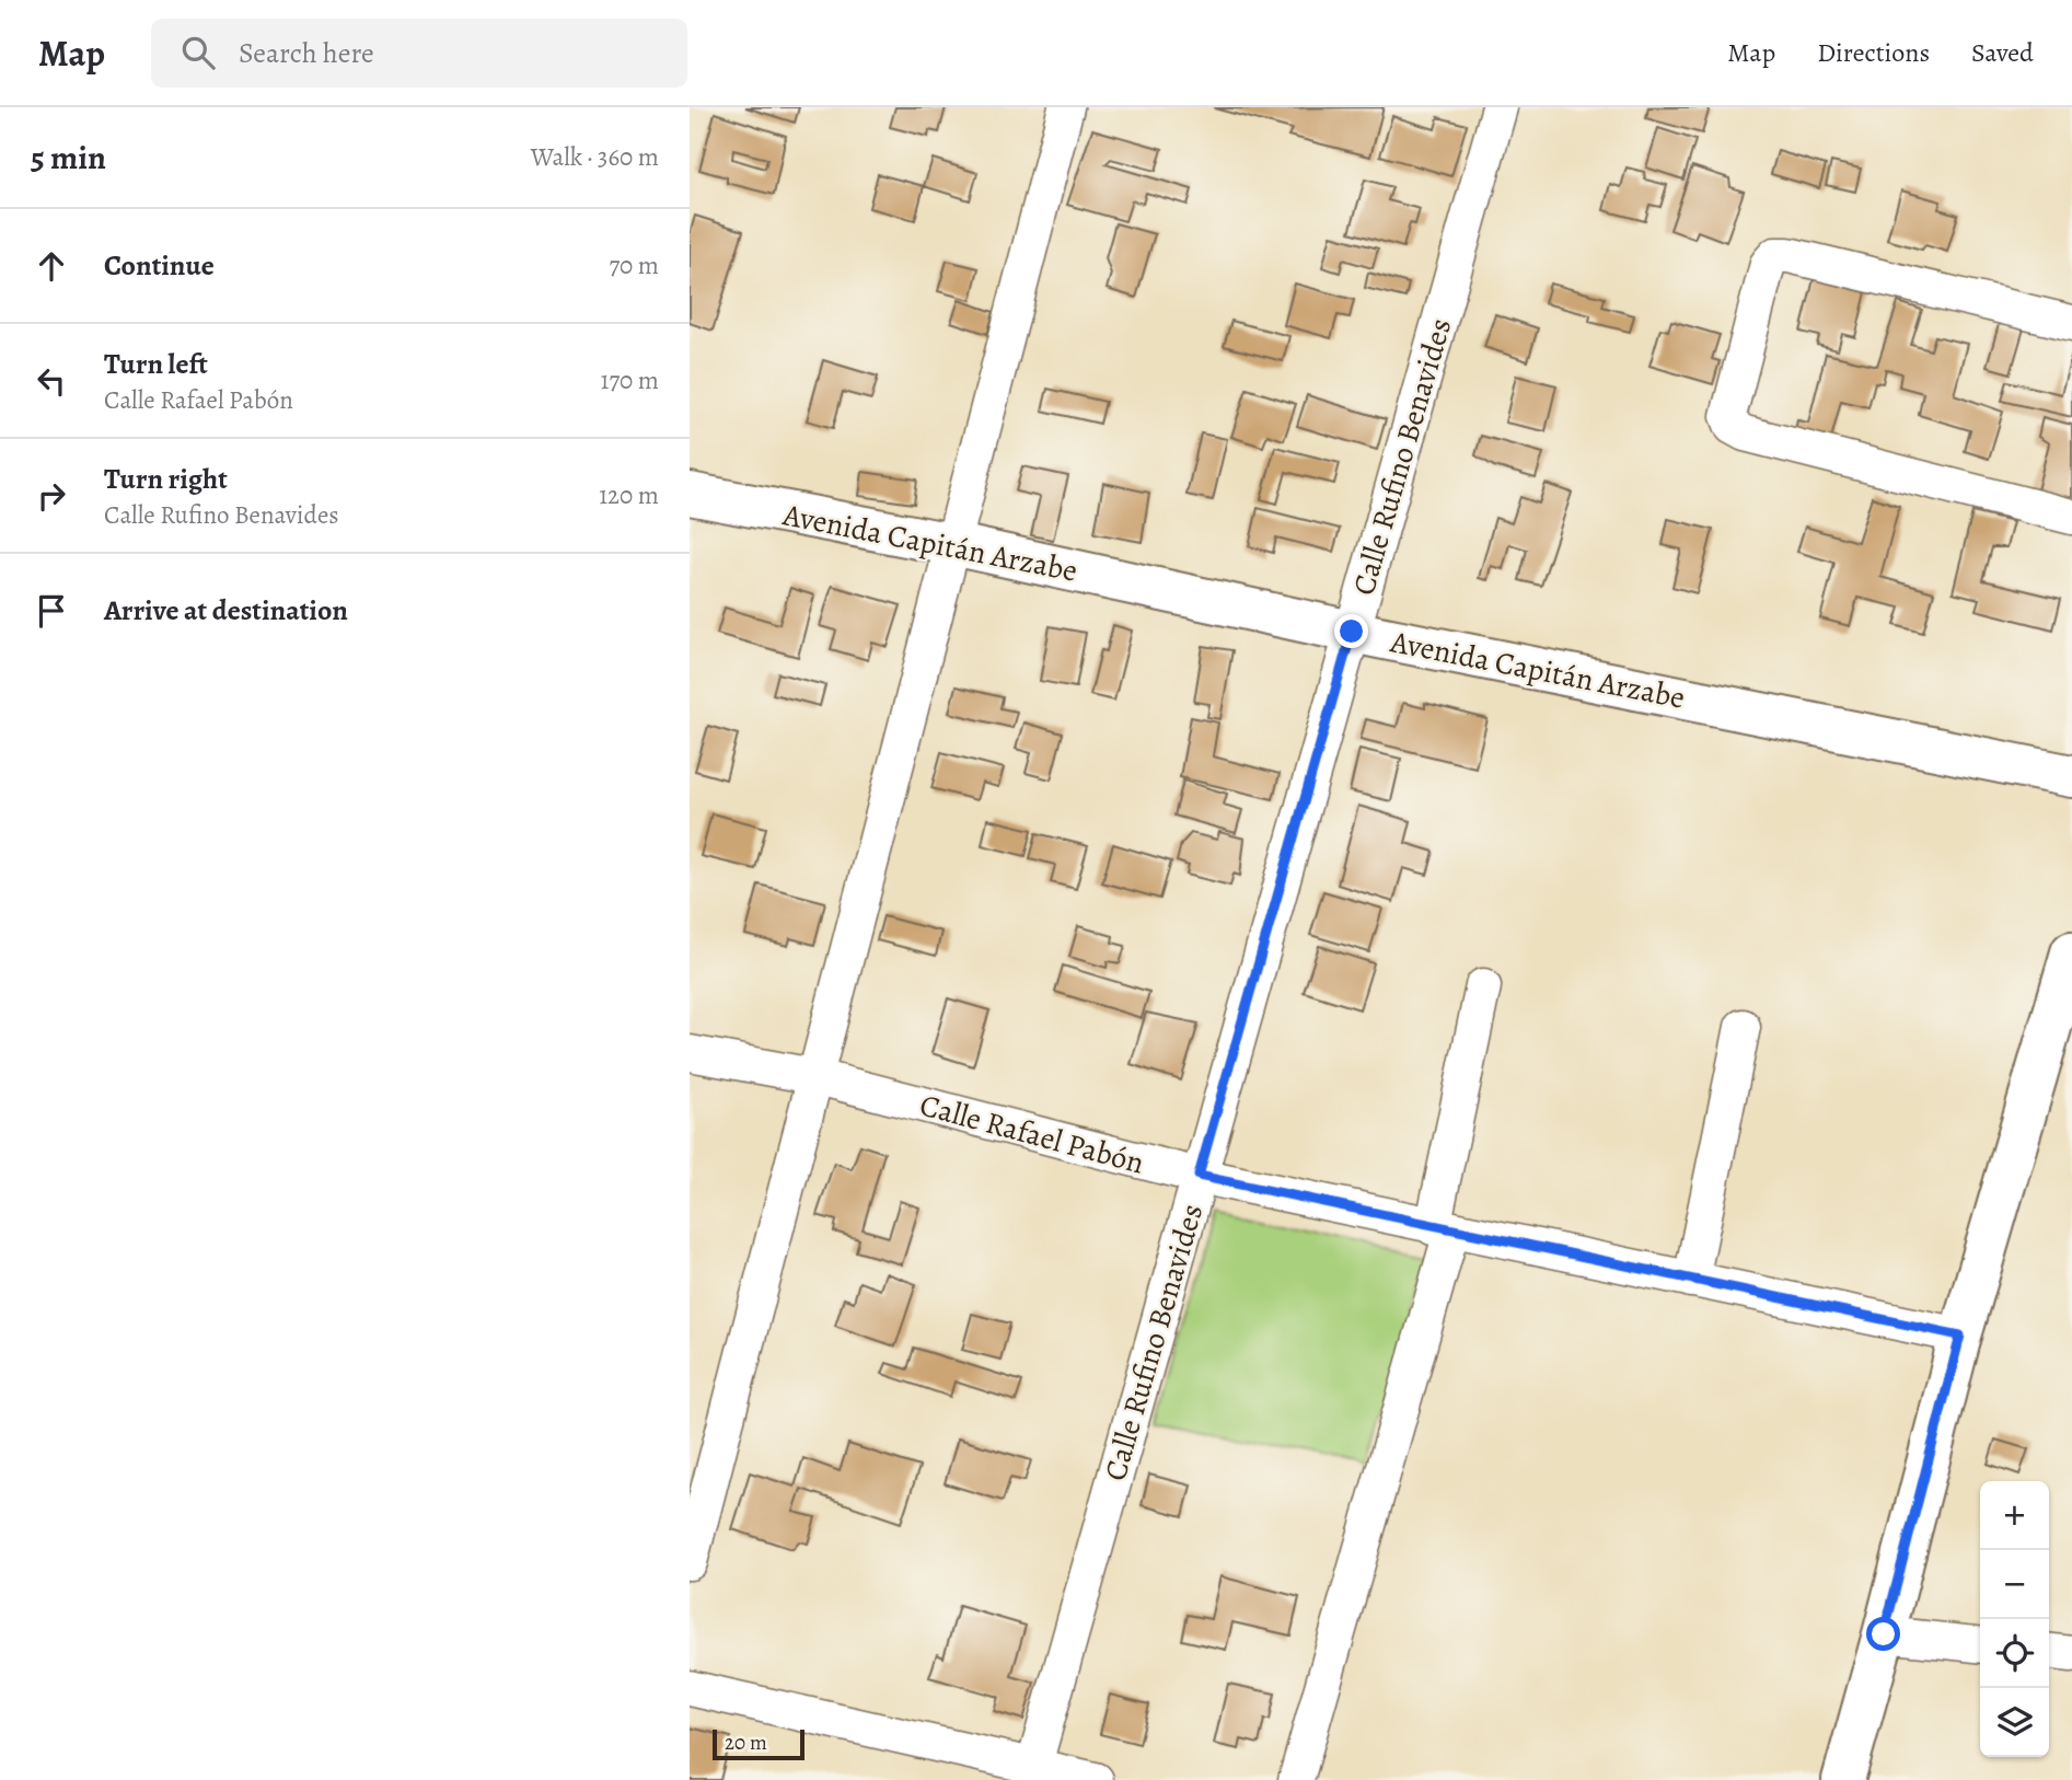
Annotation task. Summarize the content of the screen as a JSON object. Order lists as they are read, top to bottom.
{
  "streets": {
    "main road": ["Avenida Capitán Arzabe"],
    "street": ["Calle Rufino Benavides", "Calle Rafael Pabón"]
  },
  "crossings": [
    ["Calle Rufino Benavides", "Avenida Capitán Arzabe"],
    ["Calle Rufino Benavides", "Calle Rafael Pabón"]
  ],
  "scale_bar": "20 m",
  "page": {
    "header": "Map",
    "search": "Search here",
    "nav": ["Map", "Directions", "Saved"],
    "heading": ["5 min", "Walk · 360 m"],
    "list": [
      ["Continue", "70 m"],
      ["Turn left", "Calle Rafael Pabón", "170 m"],
      ["Turn right", "Calle Rufino Benavides", "120 m"],
      "Arrive at destination"
    ],
    "map_buttons": ["+", "−"],
    "scale": "20 m"
  }
}
